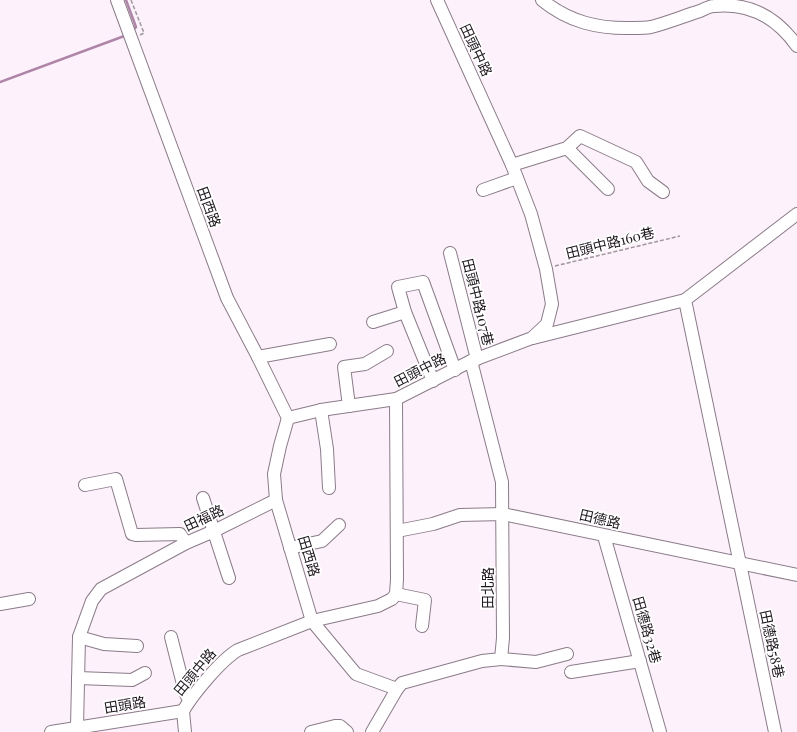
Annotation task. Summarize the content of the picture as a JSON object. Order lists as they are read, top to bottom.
{
  "streets": {
    "street": [
      "田頭中路",
      "田西路",
      "田頭中路107巷",
      "田福路",
      "田德路",
      "田北路",
      "田德路32巷",
      "田德路58巷",
      "田頭路"
    ],
    "path": ["田頭中路160巷"]
  },
  "crossings": [
    ["田頭中路", "田西路"],
    ["田頭中路", "田頭中路160巷"],
    ["田頭中路", "田頭中路107巷"],
    ["田頭中路", "田德路"],
    ["田頭中路", "田北路"],
    ["田頭中路", "田頭路"],
    ["田西路", "田福路"],
    ["田頭中路107巷", "田北路"],
    ["田福路", "田頭路"],
    ["田德路", "田北路"],
    ["田德路", "田德路32巷"],
    ["田德路", "田德路58巷"]
  ]
}
